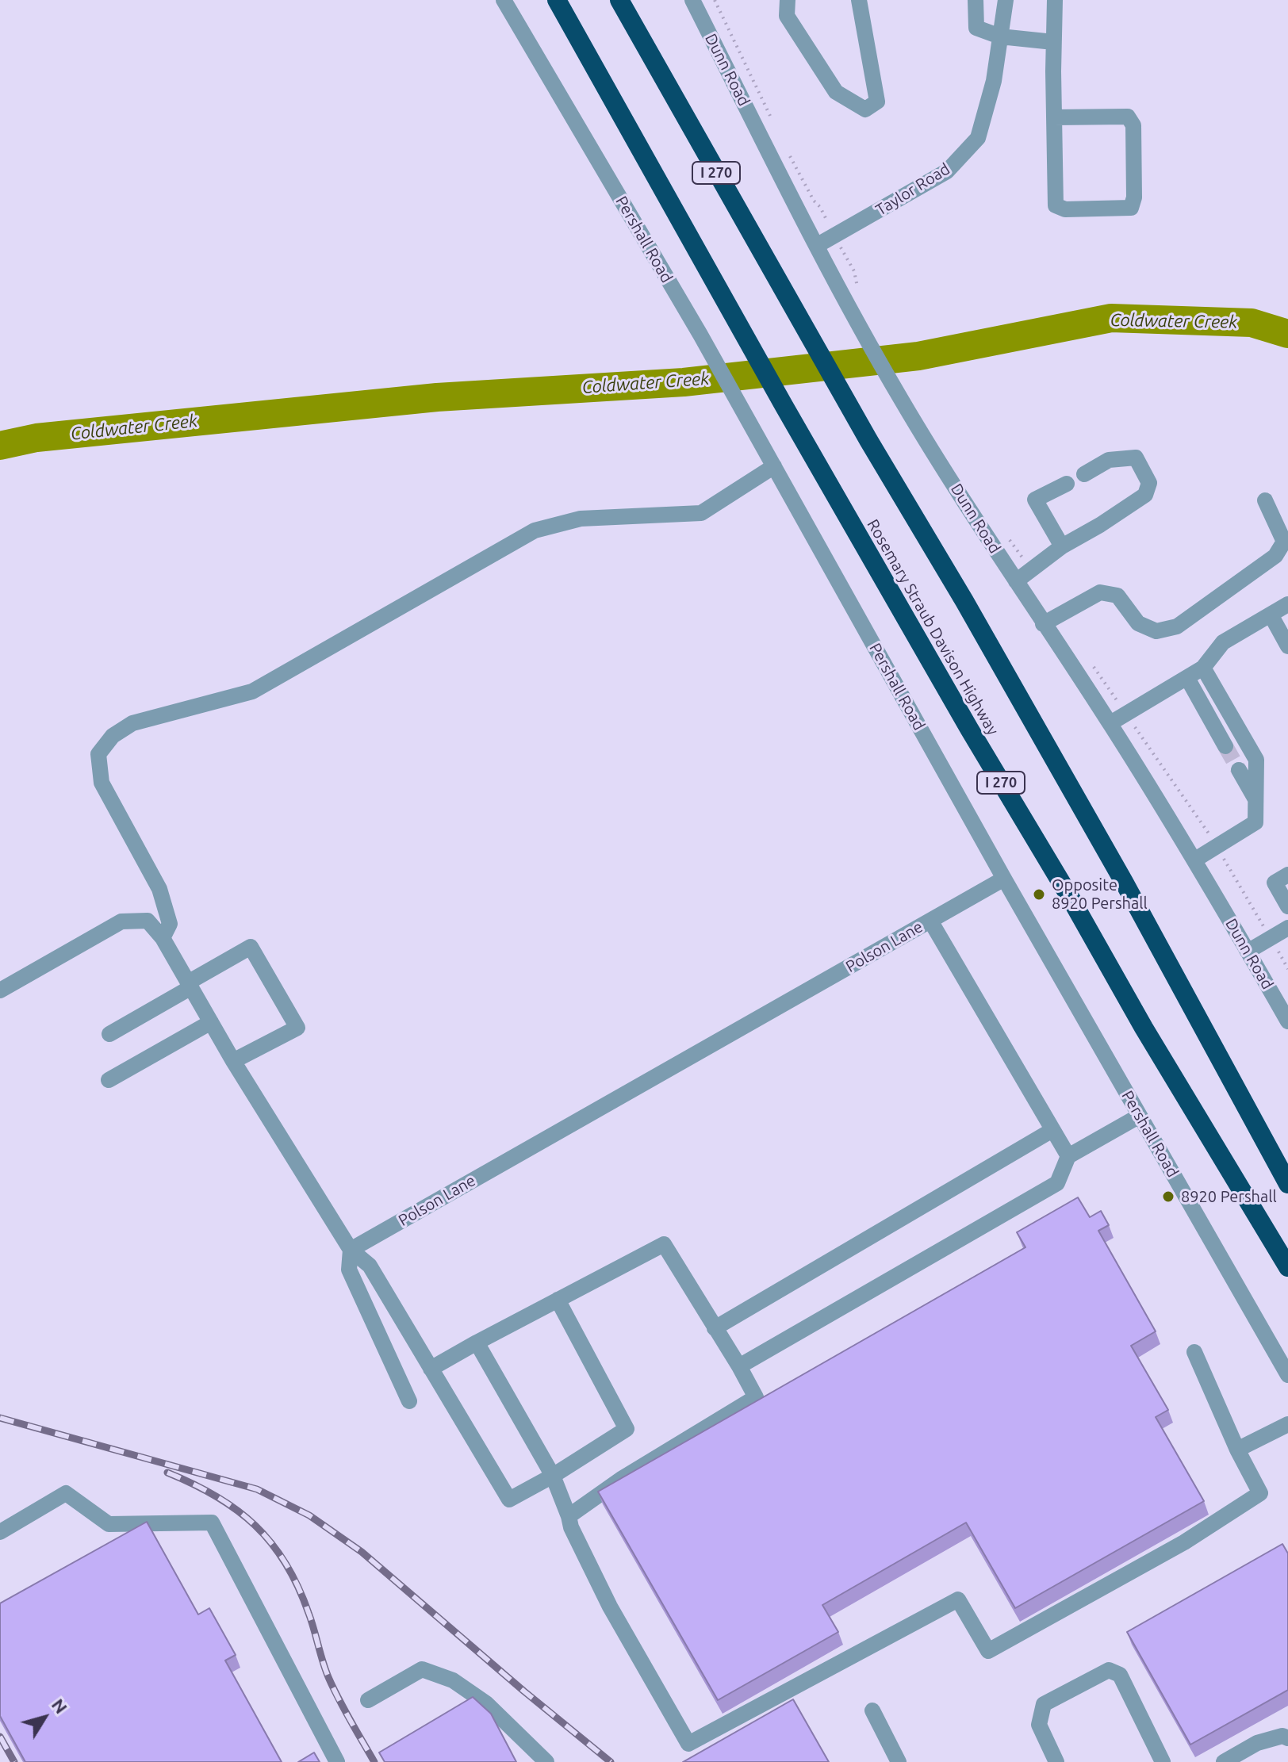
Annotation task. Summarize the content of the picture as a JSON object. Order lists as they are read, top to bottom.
{
  "streets": {
    "highway": ["I 270", "Rosemary Straub Davison Highway"],
    "street": [
      "Dunn Road",
      "Taylor Road",
      "Pershall Road",
      "Polson Lane"
    ]
  },
  "crossings": [
    ["Dunn Road", "Taylor Road"],
    ["Pershall Road", "Polson Lane"]
  ],
  "water": ["Coldwater Creek"],
  "places": ["Opposite 8920 Pershall", "8920 Pershall"],
  "north": "top right"
}
